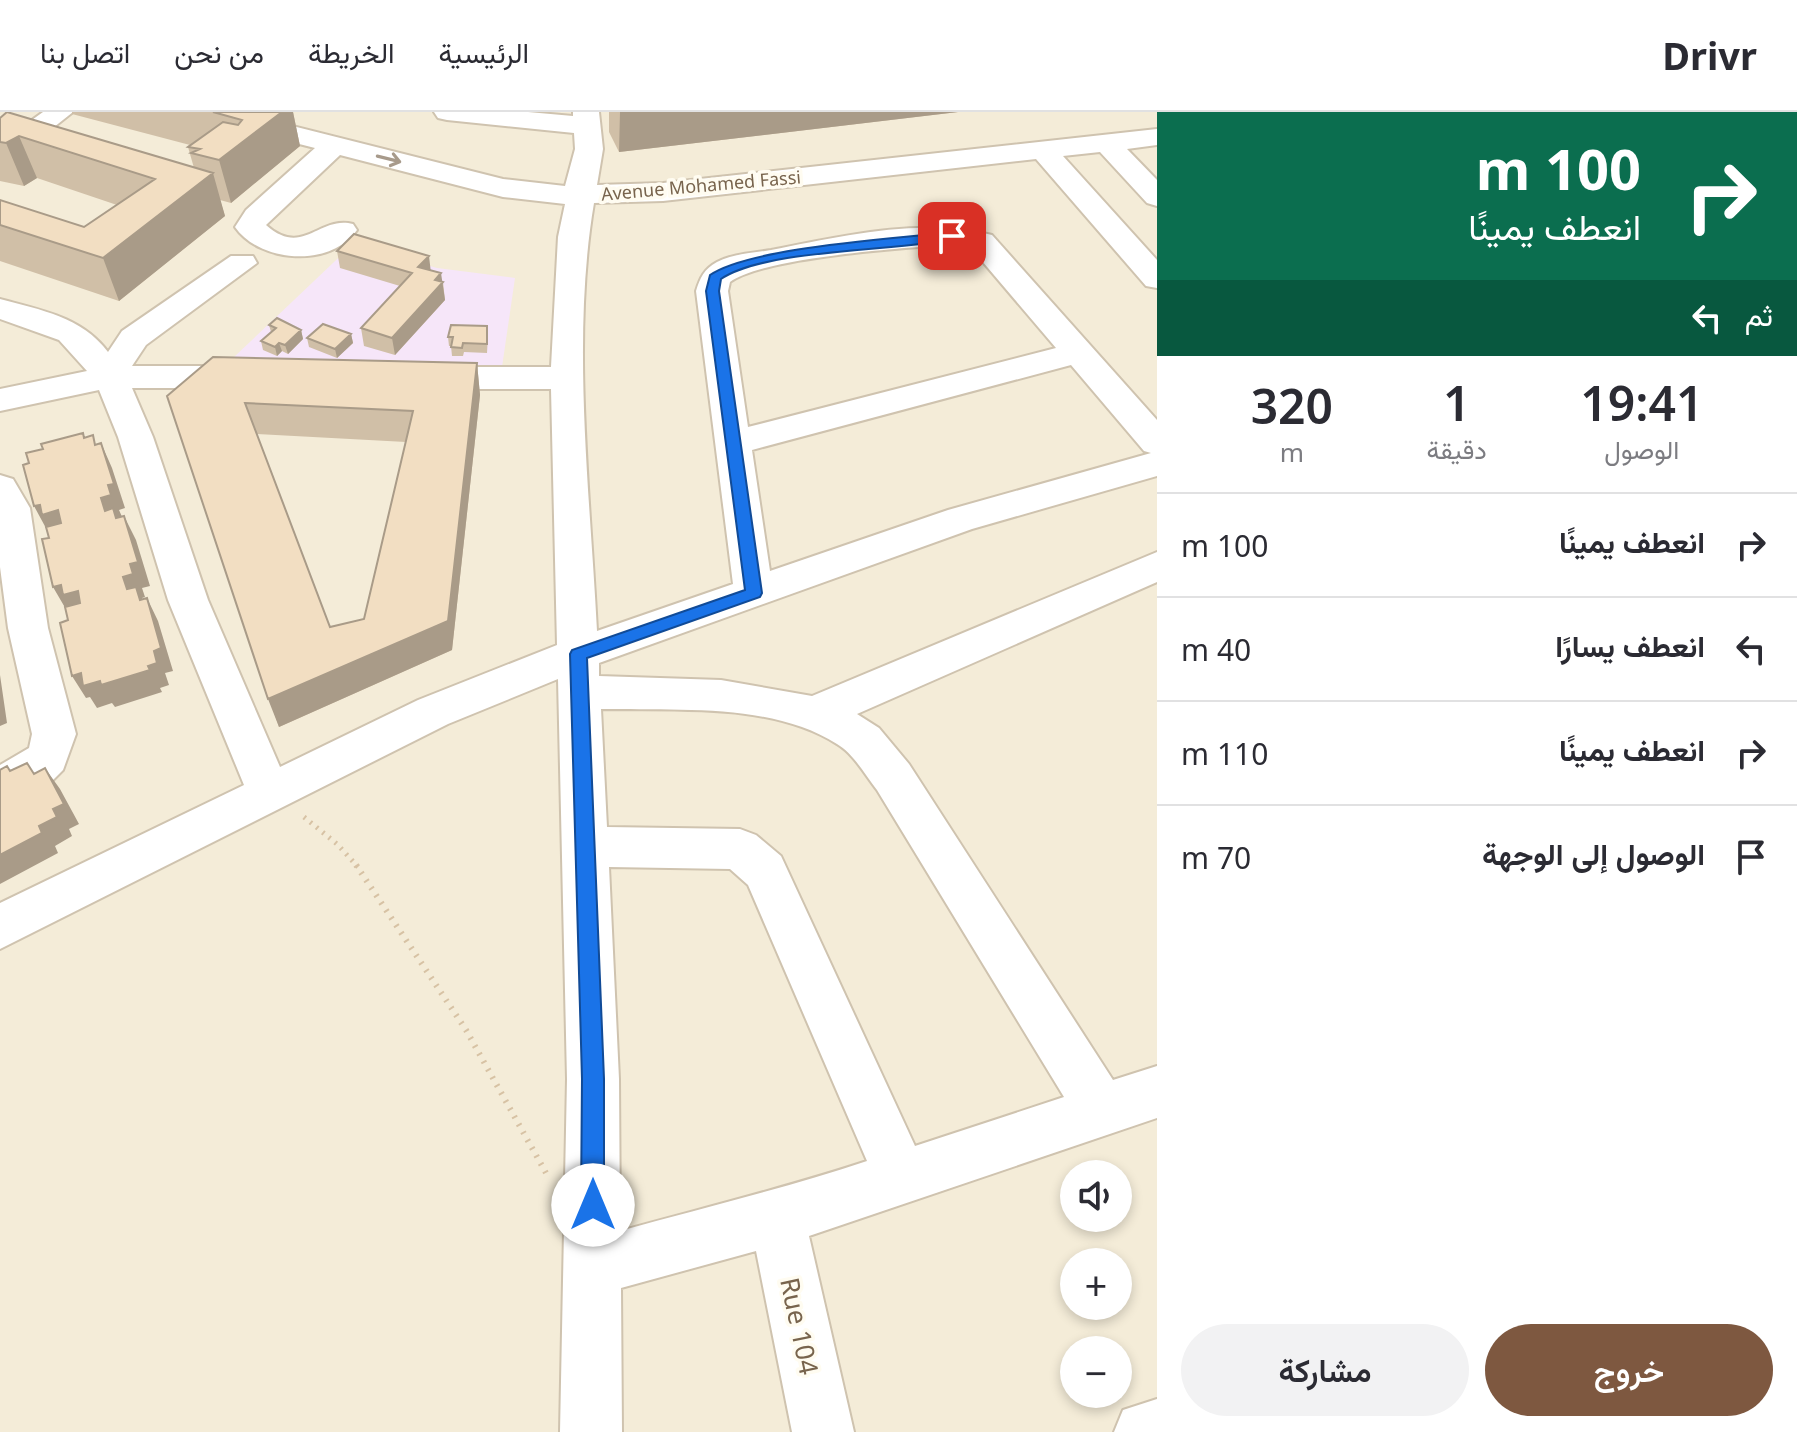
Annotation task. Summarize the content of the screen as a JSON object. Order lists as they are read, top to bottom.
{
  "streets": {
    "street": ["Avenue Mohamed Fassi", "Rue 104"]
  },
  "page": {
    "header": "Drivr",
    "nav": [
      "الرئيسية",
      "الخريطة",
      "من نحن",
      "اتصل بنا"
    ],
    "turn": ["100 m", "انعطف يمينًا"],
    "then": "ثم",
    "eta": [
      "19:41",
      "الوصول",
      "1",
      "دقيقة",
      "320",
      "m"
    ],
    "list": [
      {
        "name": "انعطف يمينًا",
        "value": "100 m"
      },
      {
        "name": "انعطف يسارًا",
        "value": "40 m"
      },
      {
        "name": "انعطف يمينًا",
        "value": "110 m"
      },
      {
        "name": "الوصول إلى الوجهة",
        "value": "70 m"
      }
    ],
    "map_buttons": ["+", "−"],
    "buttons": ["خروج", "مشاركة"]
  }
}
